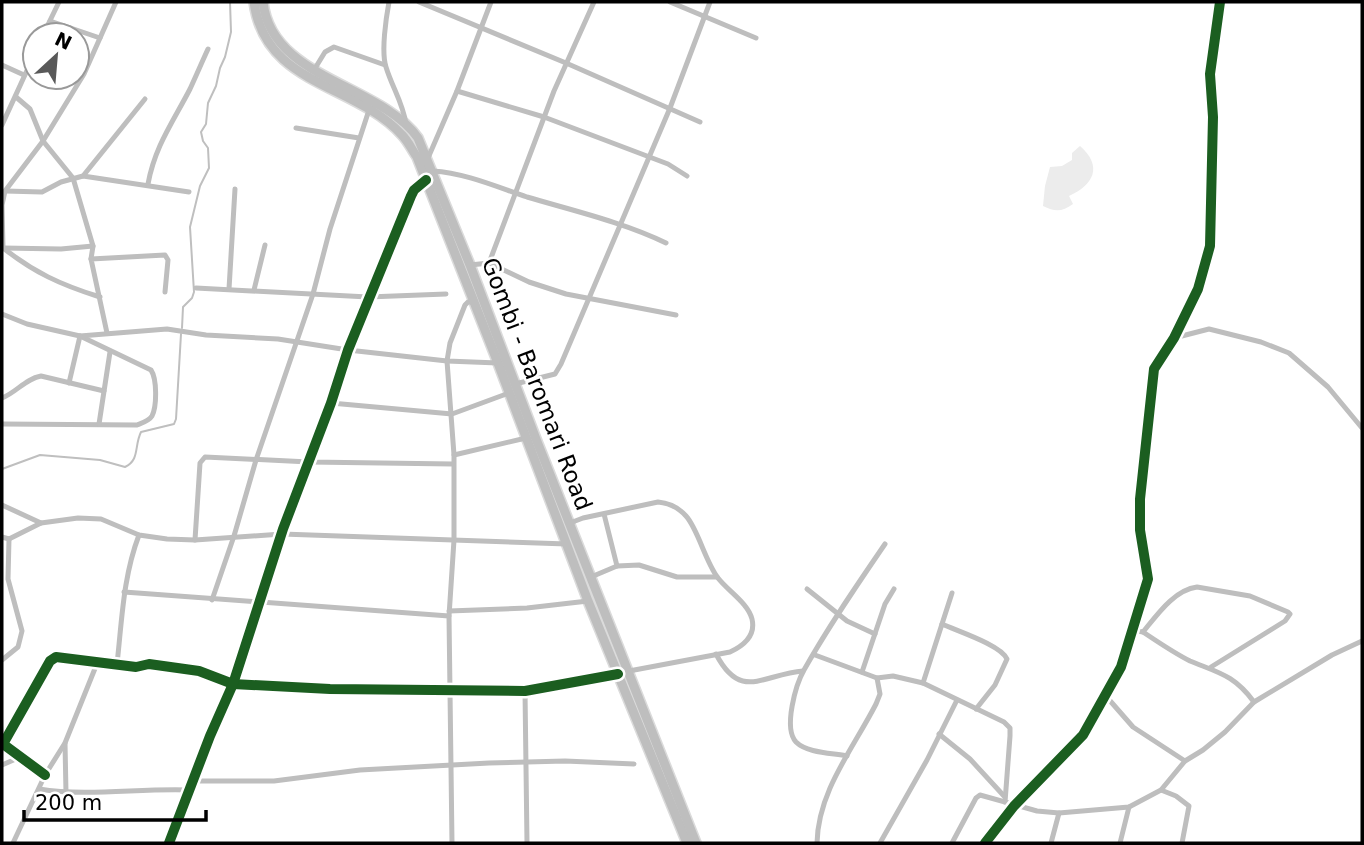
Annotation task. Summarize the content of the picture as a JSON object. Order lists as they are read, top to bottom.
{
  "streets": {
    "main road": ["Gombi - Baromari Road"]
  },
  "scale_bar": "200 m",
  "north": "top right"
}
